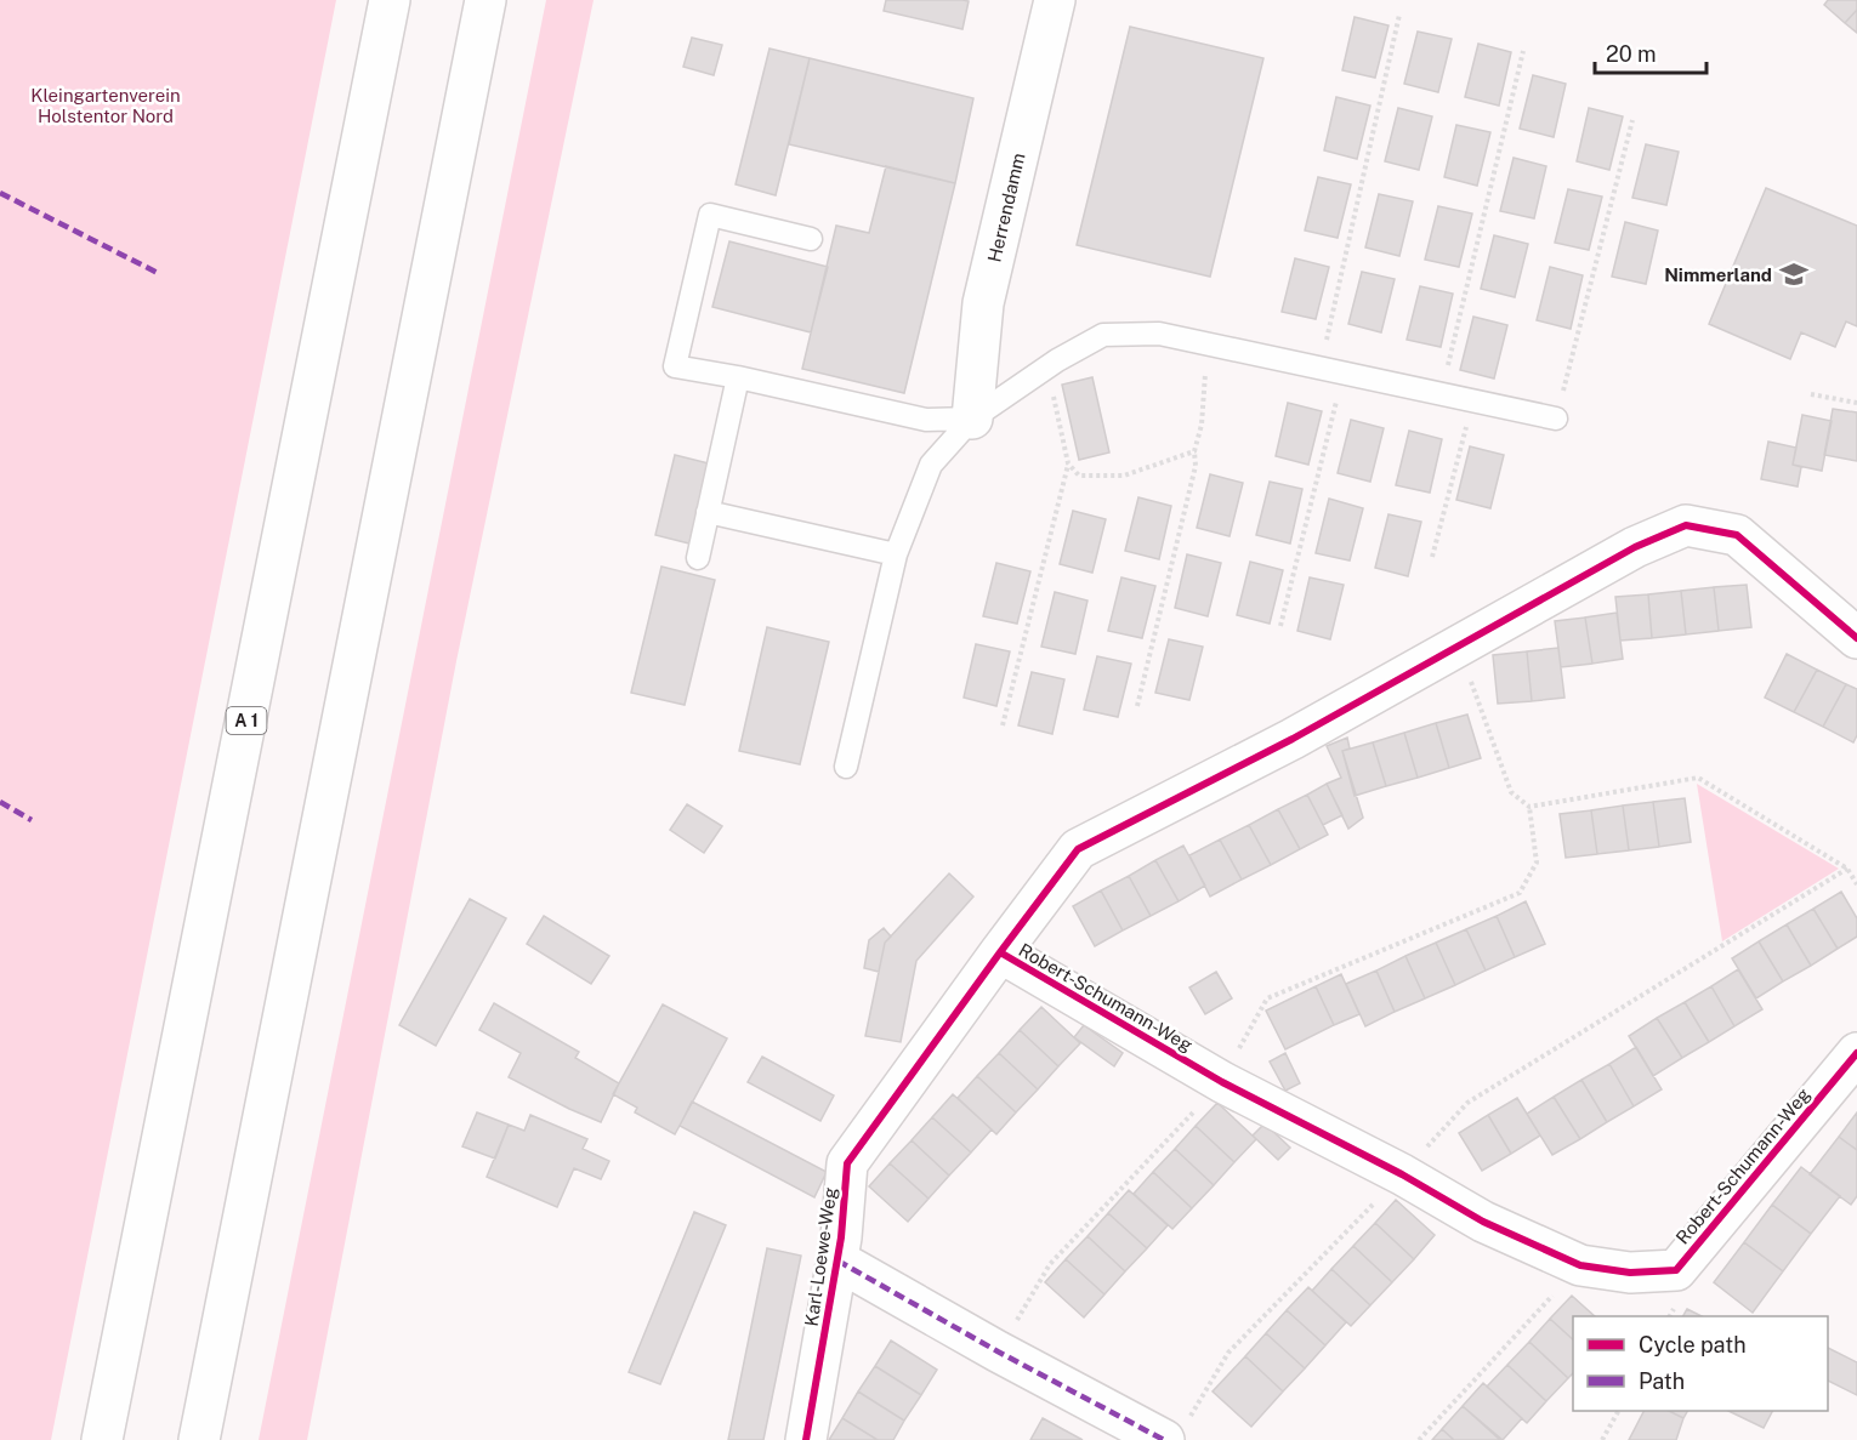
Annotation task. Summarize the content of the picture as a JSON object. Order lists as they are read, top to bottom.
{
  "streets": {
    "main road": [
      "Herrendamm",
      "A 1",
      "Robert-Schumann-Weg",
      "Karl-Loewe-Weg"
    ]
  },
  "crossings": [
    ["Robert-Schumann-Weg", "Karl-Loewe-Weg"]
  ],
  "parks": ["Kleingartenverein Holstentor Nord"],
  "places": {
    "school or university": ["Nimmerland"]
  },
  "legend": ["Cycle path", "Path"],
  "scale_bar": "20 m"
}
